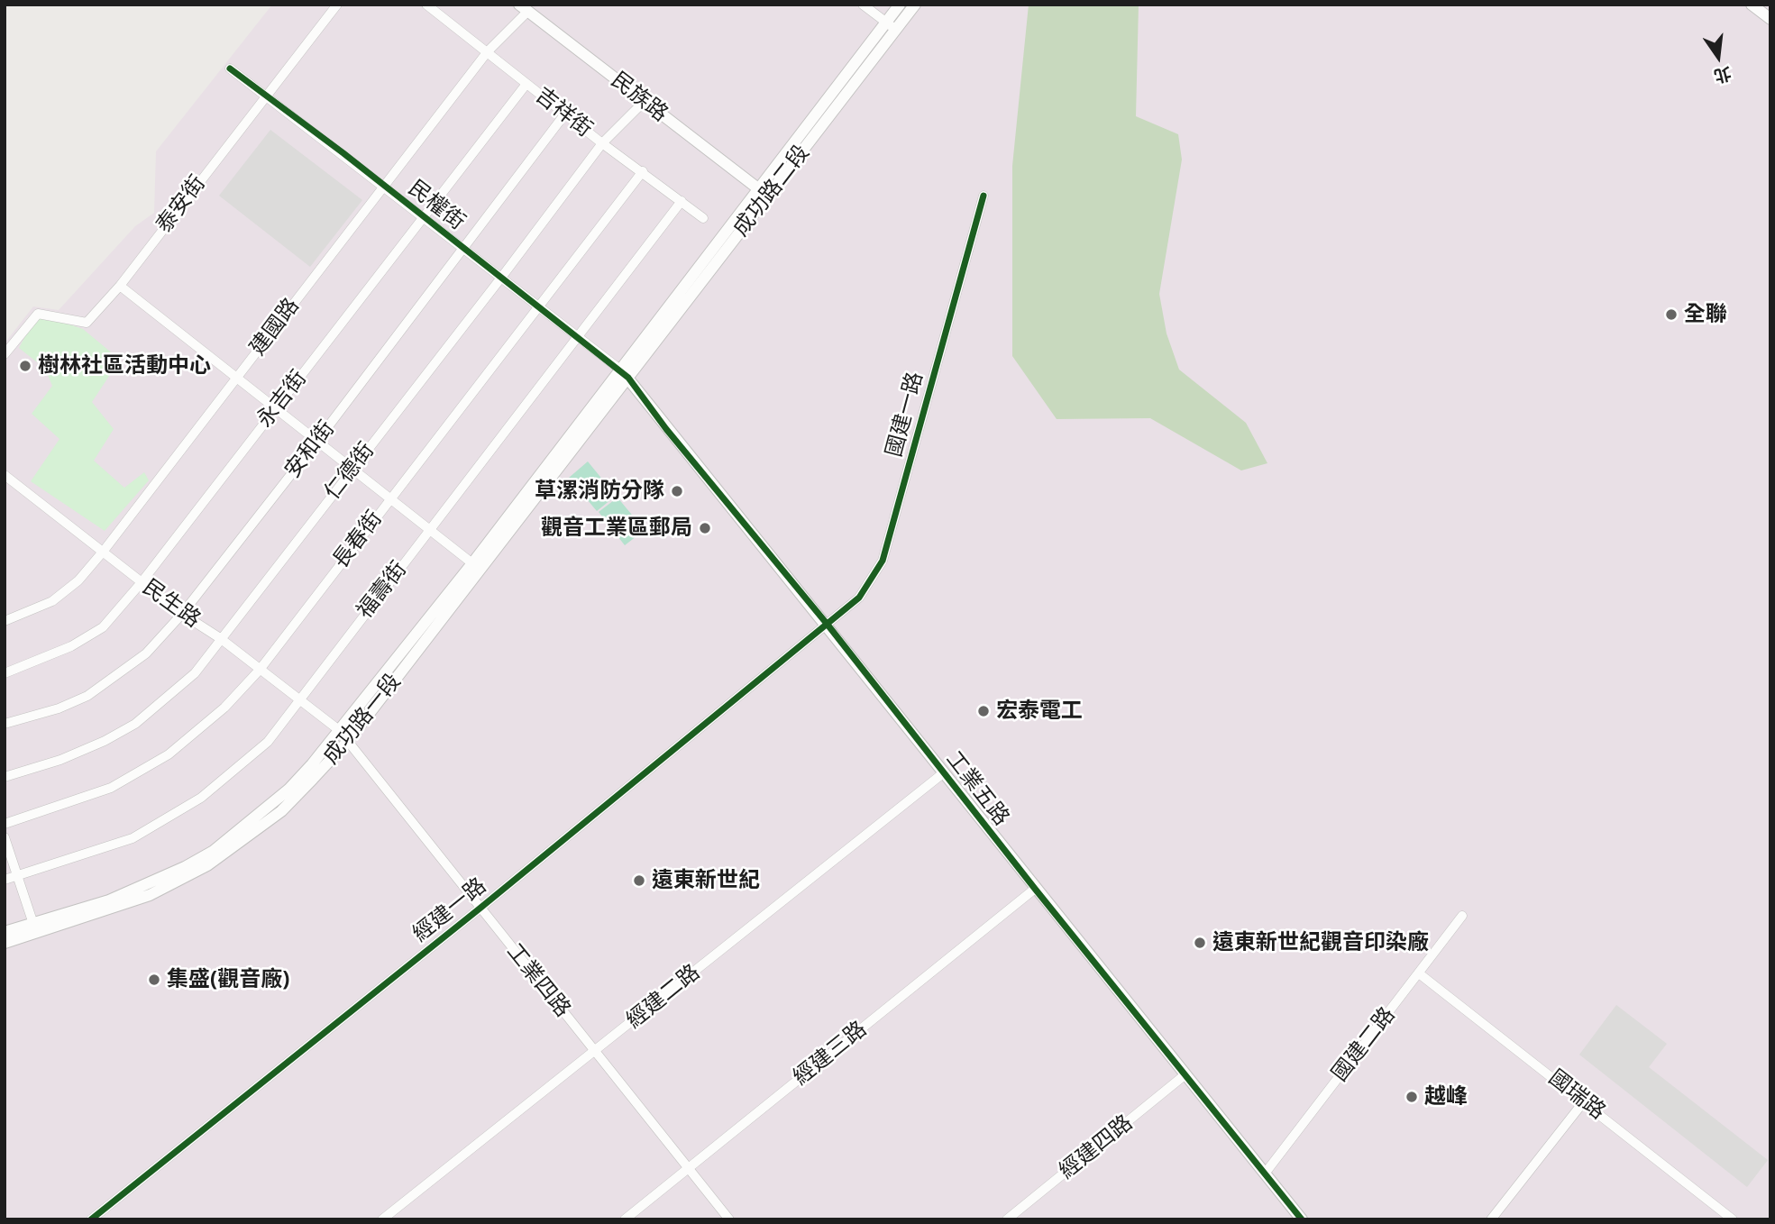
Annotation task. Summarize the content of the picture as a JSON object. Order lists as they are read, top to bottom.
{
  "streets": {
    "street": [
      "民族路",
      "吉祥街",
      "成功路二段",
      "泰安街",
      "民權街",
      "建國路",
      "永吉街",
      "國建一路",
      "安和街",
      "仁德街",
      "長春街",
      "福壽街",
      "民生路",
      "成功路一段",
      "工業五路",
      "經建一路",
      "工業四路",
      "經建二路",
      "國建二路",
      "經建三路",
      "國瑞路",
      "經建四路"
    ]
  },
  "crossings": [
    ["民族路", "成功路二段"],
    ["民族路", "建國路"],
    ["民族路", "仁德街"],
    ["吉祥街", "建國路"],
    ["吉祥街", "永吉街"],
    ["吉祥街", "安和街"],
    ["吉祥街", "仁德街"],
    ["吉祥街", "長春街"],
    ["吉祥街", "福壽街"],
    ["成功路二段", "民權街"],
    ["成功路二段", "成功路一段"],
    ["成功路二段", "工業五路"],
    ["泰安街", "民權街"],
    ["民權街", "建國路"],
    ["民權街", "永吉街"],
    ["民權街", "安和街"],
    ["民權街", "仁德街"],
    ["民權街", "長春街"],
    ["民權街", "福壽街"],
    ["民權街", "成功路一段"],
    ["民權街", "工業五路"],
    ["建國路", "民生路"],
    ["永吉街", "民生路"],
    ["國建一路", "工業五路"],
    ["國建一路", "經建一路"],
    ["安和街", "民生路"],
    ["仁德街", "民生路"],
    ["長春街", "民生路"],
    ["福壽街", "民生路"],
    ["民生路", "成功路一段"],
    ["民生路", "工業四路"],
    ["成功路一段", "工業五路"],
    ["成功路一段", "工業四路"],
    ["工業五路", "經建一路"],
    ["工業五路", "經建二路"],
    ["工業五路", "國建二路"],
    ["工業五路", "經建三路"],
    ["工業五路", "經建四路"],
    ["經建一路", "工業四路"],
    ["工業四路", "經建二路"],
    ["工業四路", "經建三路"],
    ["國建二路", "國瑞路"]
  ],
  "places": [
    "全聯",
    "樹林社區活動中心",
    "草漯消防分隊",
    "觀音工業區郵局",
    "宏泰電工",
    "遠東新世紀",
    "遠東新世紀觀音印染廠",
    "集盛(觀音廠)",
    "越峰"
  ],
  "north": "bottom"
}
